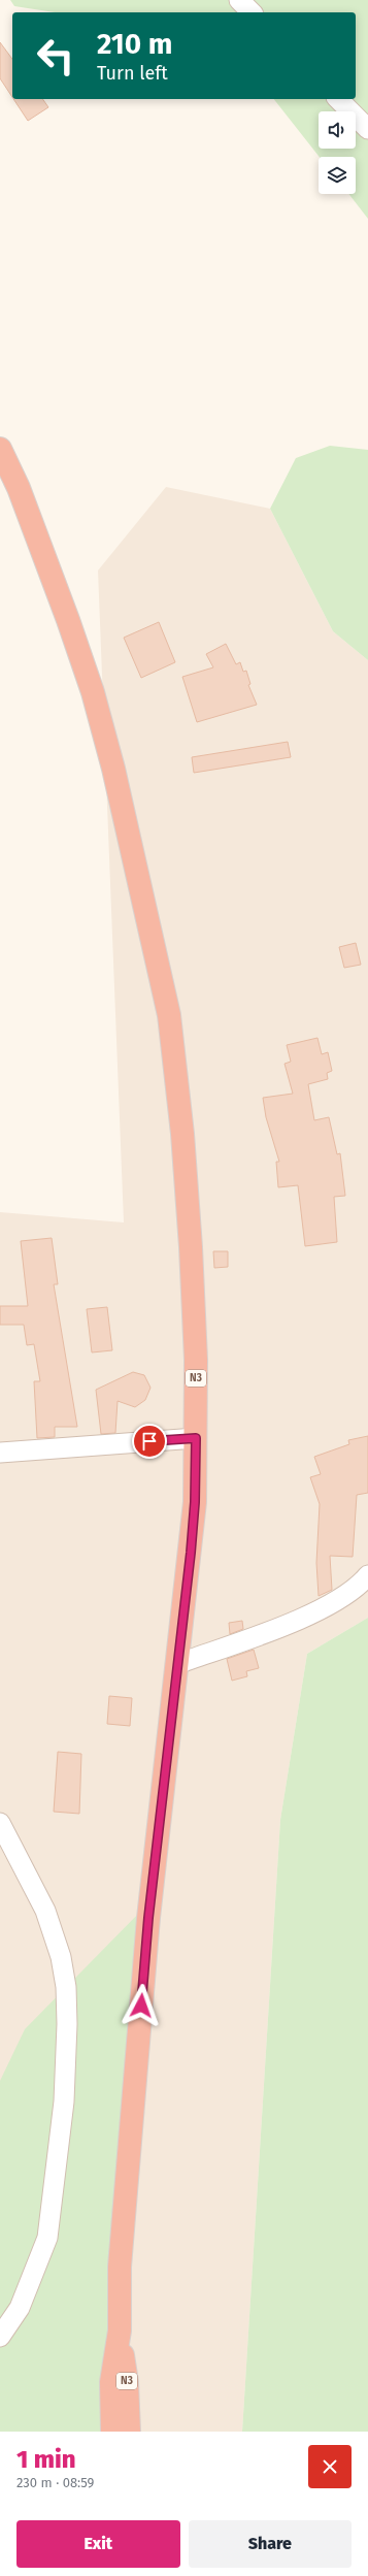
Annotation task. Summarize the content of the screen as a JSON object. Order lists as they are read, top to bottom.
{
  "streets": {
    "highway": ["N3"]
  },
  "page": {
    "turn": ["210 m", "Turn left"],
    "heading": ["1 min", "230 m · 08:59"],
    "buttons": ["Exit", "Share"]
  }
}
